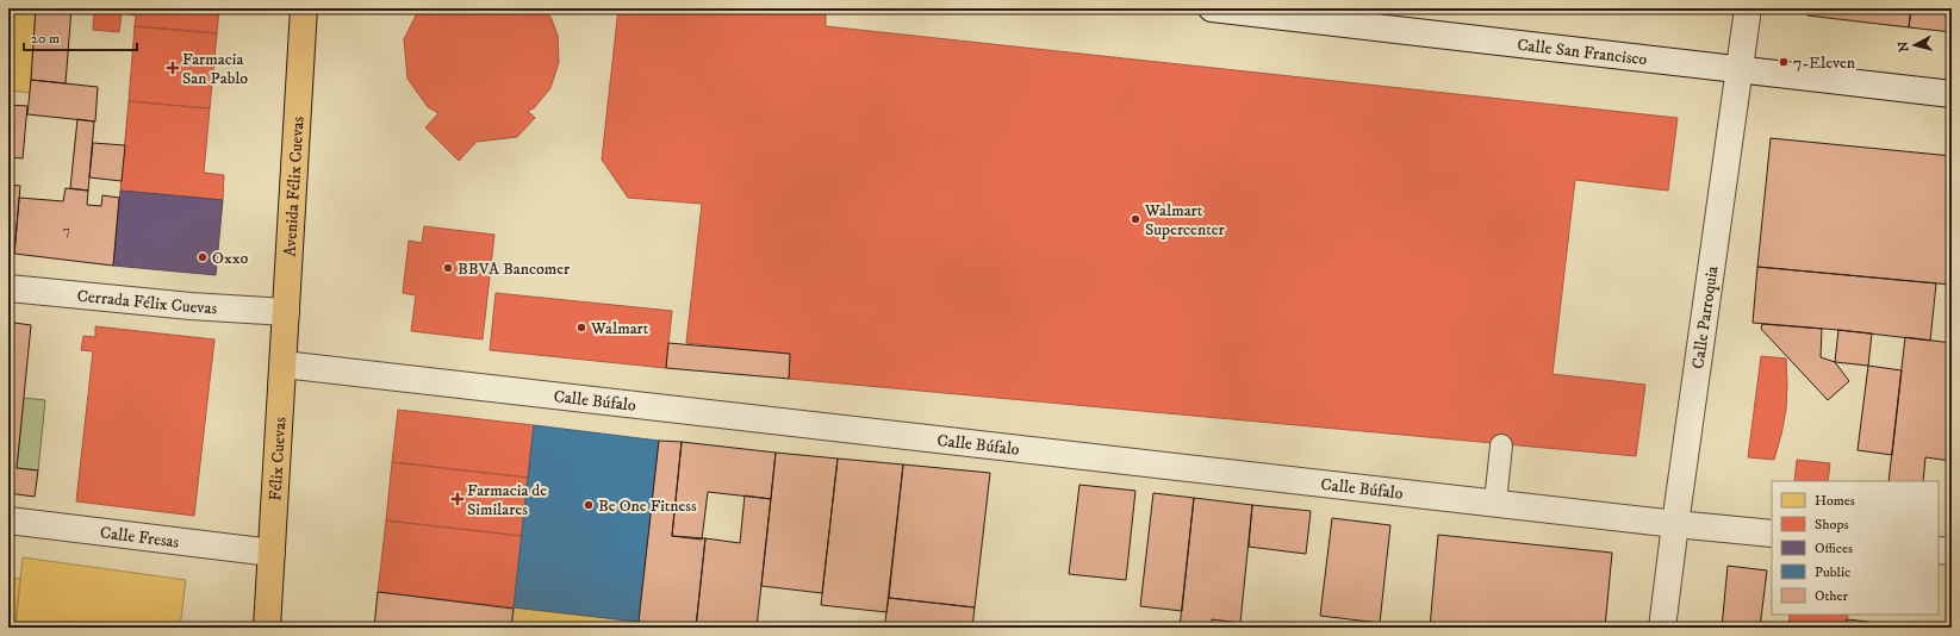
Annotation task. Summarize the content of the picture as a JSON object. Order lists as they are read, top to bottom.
{
  "streets": {
    "main road": ["Avenida Félix Cuevas", "Félix Cuevas"],
    "street": [
      "Calle San Francisco",
      "Cerrada Félix Cuevas",
      "Calle Parroquia",
      "Calle Búfalo",
      "Calle Fresas"
    ]
  },
  "crossings": [
    ["Calle San Francisco", "Calle Parroquia"],
    ["Avenida Félix Cuevas", "Cerrada Félix Cuevas"],
    ["Avenida Félix Cuevas", "Calle Búfalo"],
    ["Avenida Félix Cuevas", "Félix Cuevas"],
    ["Calle Parroquia", "Calle Búfalo"],
    ["Calle Búfalo", "Félix Cuevas"],
    ["Félix Cuevas", "Calle Fresas"]
  ],
  "places": {
    "other": [
      "7-Eleven",
      "Walmart Supercenter",
      "Oxxo",
      "BBVA Bancomer",
      "Walmart",
      "Be One Fitness"
    ],
    "health": ["Farmacia San Pablo", "Farmacia de Similares"]
  },
  "house_numbers": ["7"],
  "legend": [
    "Homes",
    "Shops",
    "Offices",
    "Public",
    "Other"
  ],
  "scale_bar": "20 m",
  "north": "left"
}
